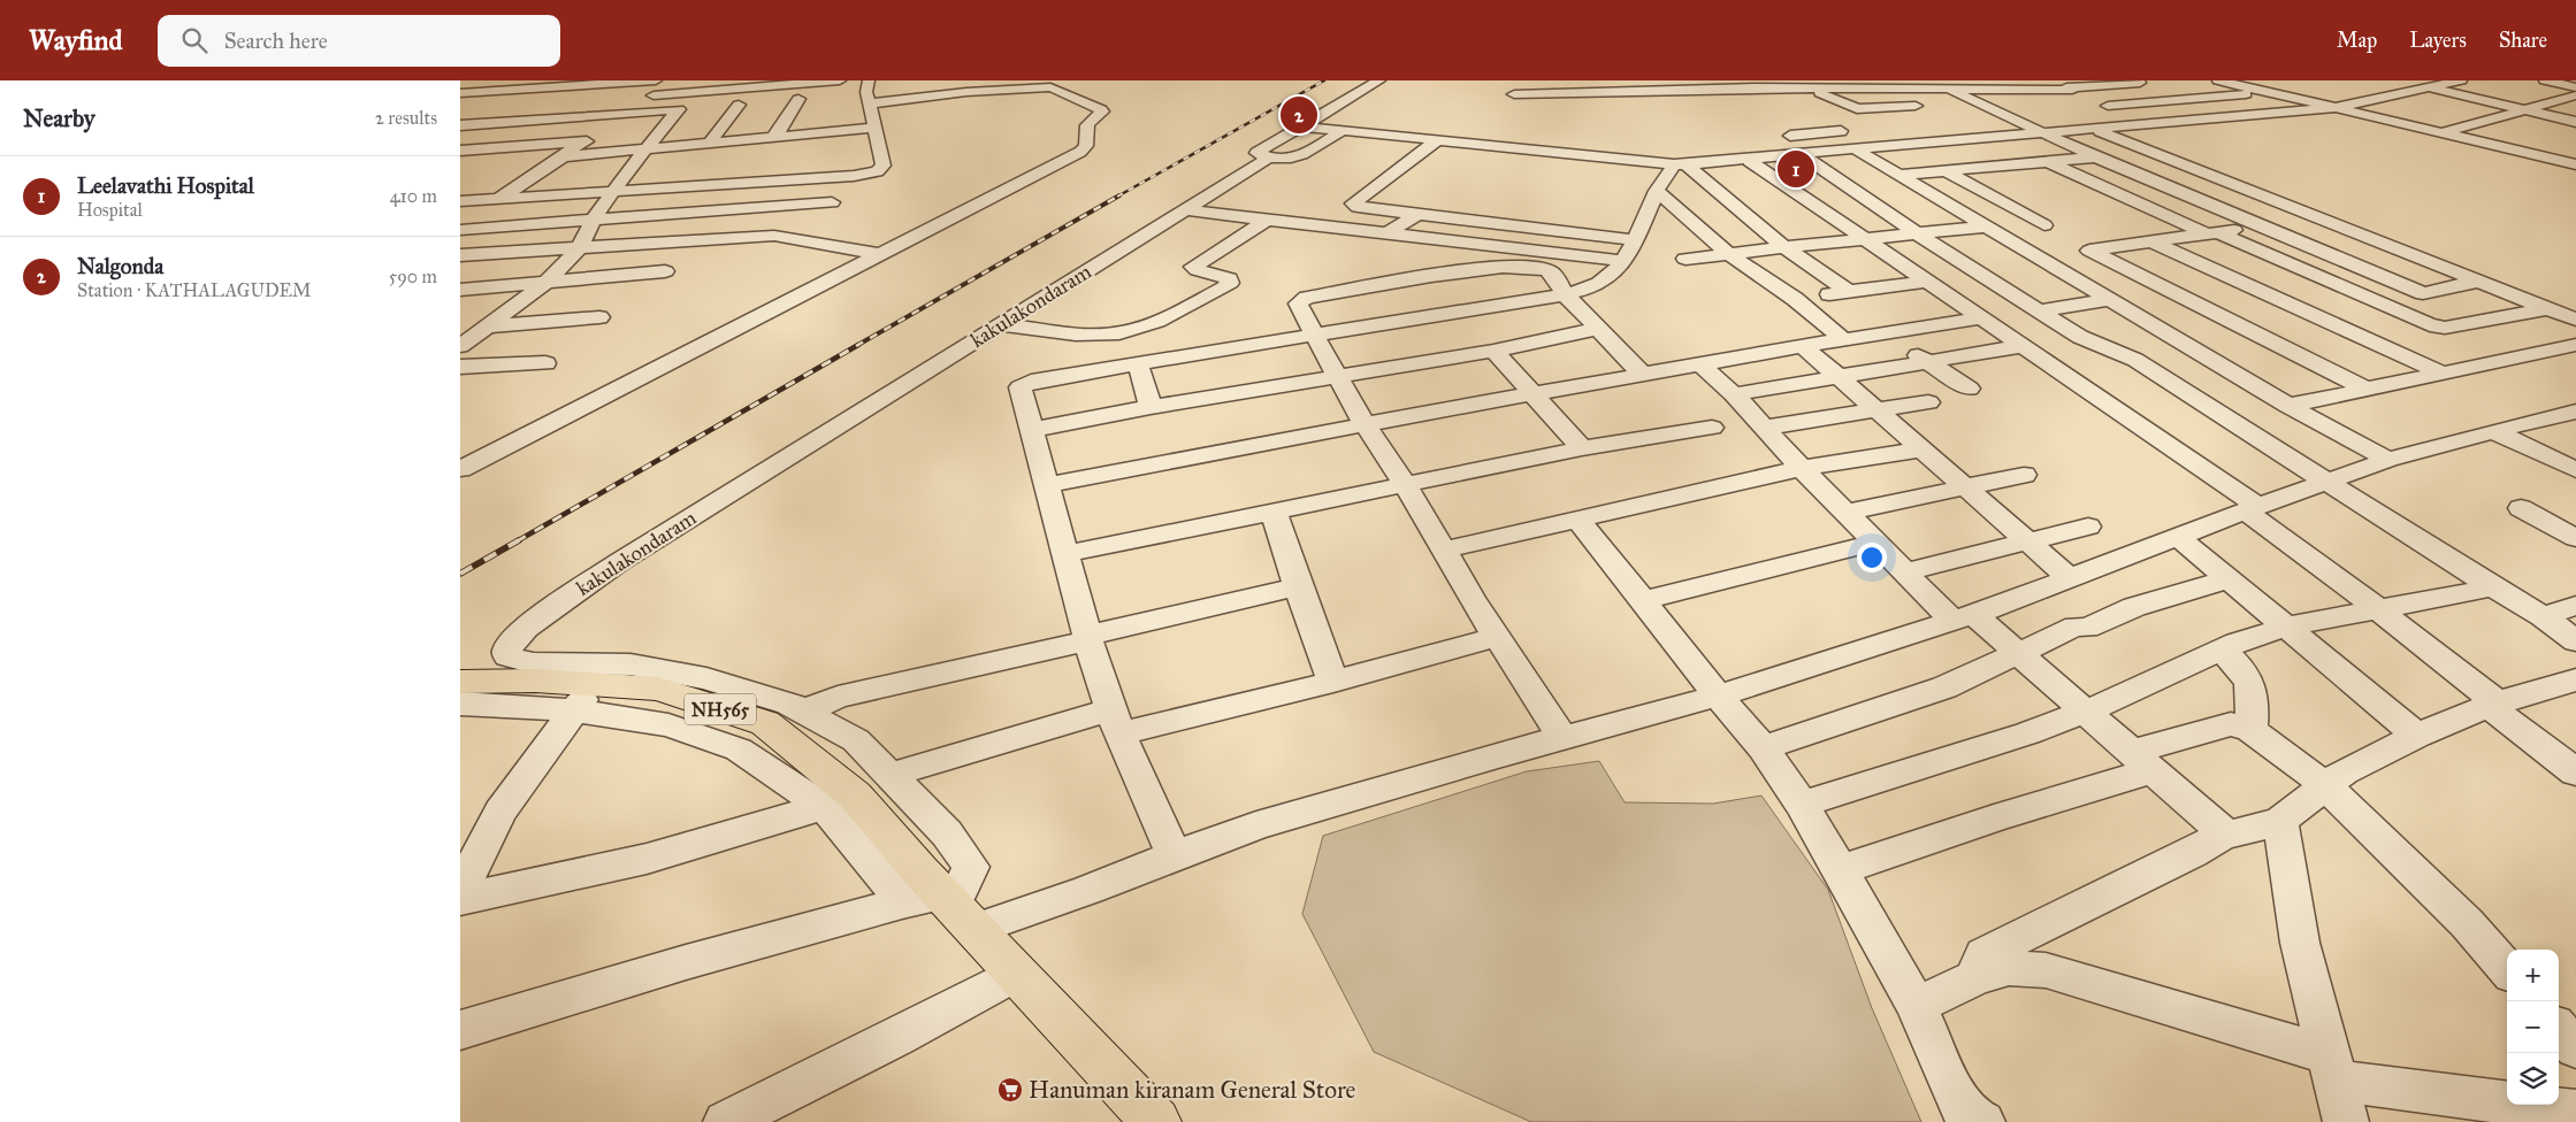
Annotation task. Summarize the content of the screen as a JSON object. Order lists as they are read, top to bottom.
{
  "streets": {
    "highway": ["NH565"],
    "street": ["kakulakondaram"]
  },
  "crossings": [
    ["kakulakondaram", "NH565"]
  ],
  "places": {
    "supermarket": ["Hanuman kiranam General Store"]
  },
  "page": {
    "header": "Wayfind",
    "search": "Search here",
    "nav": ["Map", "Layers", "Share"],
    "heading": ["Nearby", "2 results"],
    "pins": ["2", "1"],
    "list": [
      {
        "mark": "1",
        "name": "Leelavathi Hospital",
        "note": "Hospital",
        "value": "410 m"
      },
      {
        "mark": "2",
        "name": "Nalgonda",
        "note": "Station · KATHALAGUDEM",
        "value": "590 m"
      }
    ],
    "map_buttons": ["+", "−"]
  }
}
